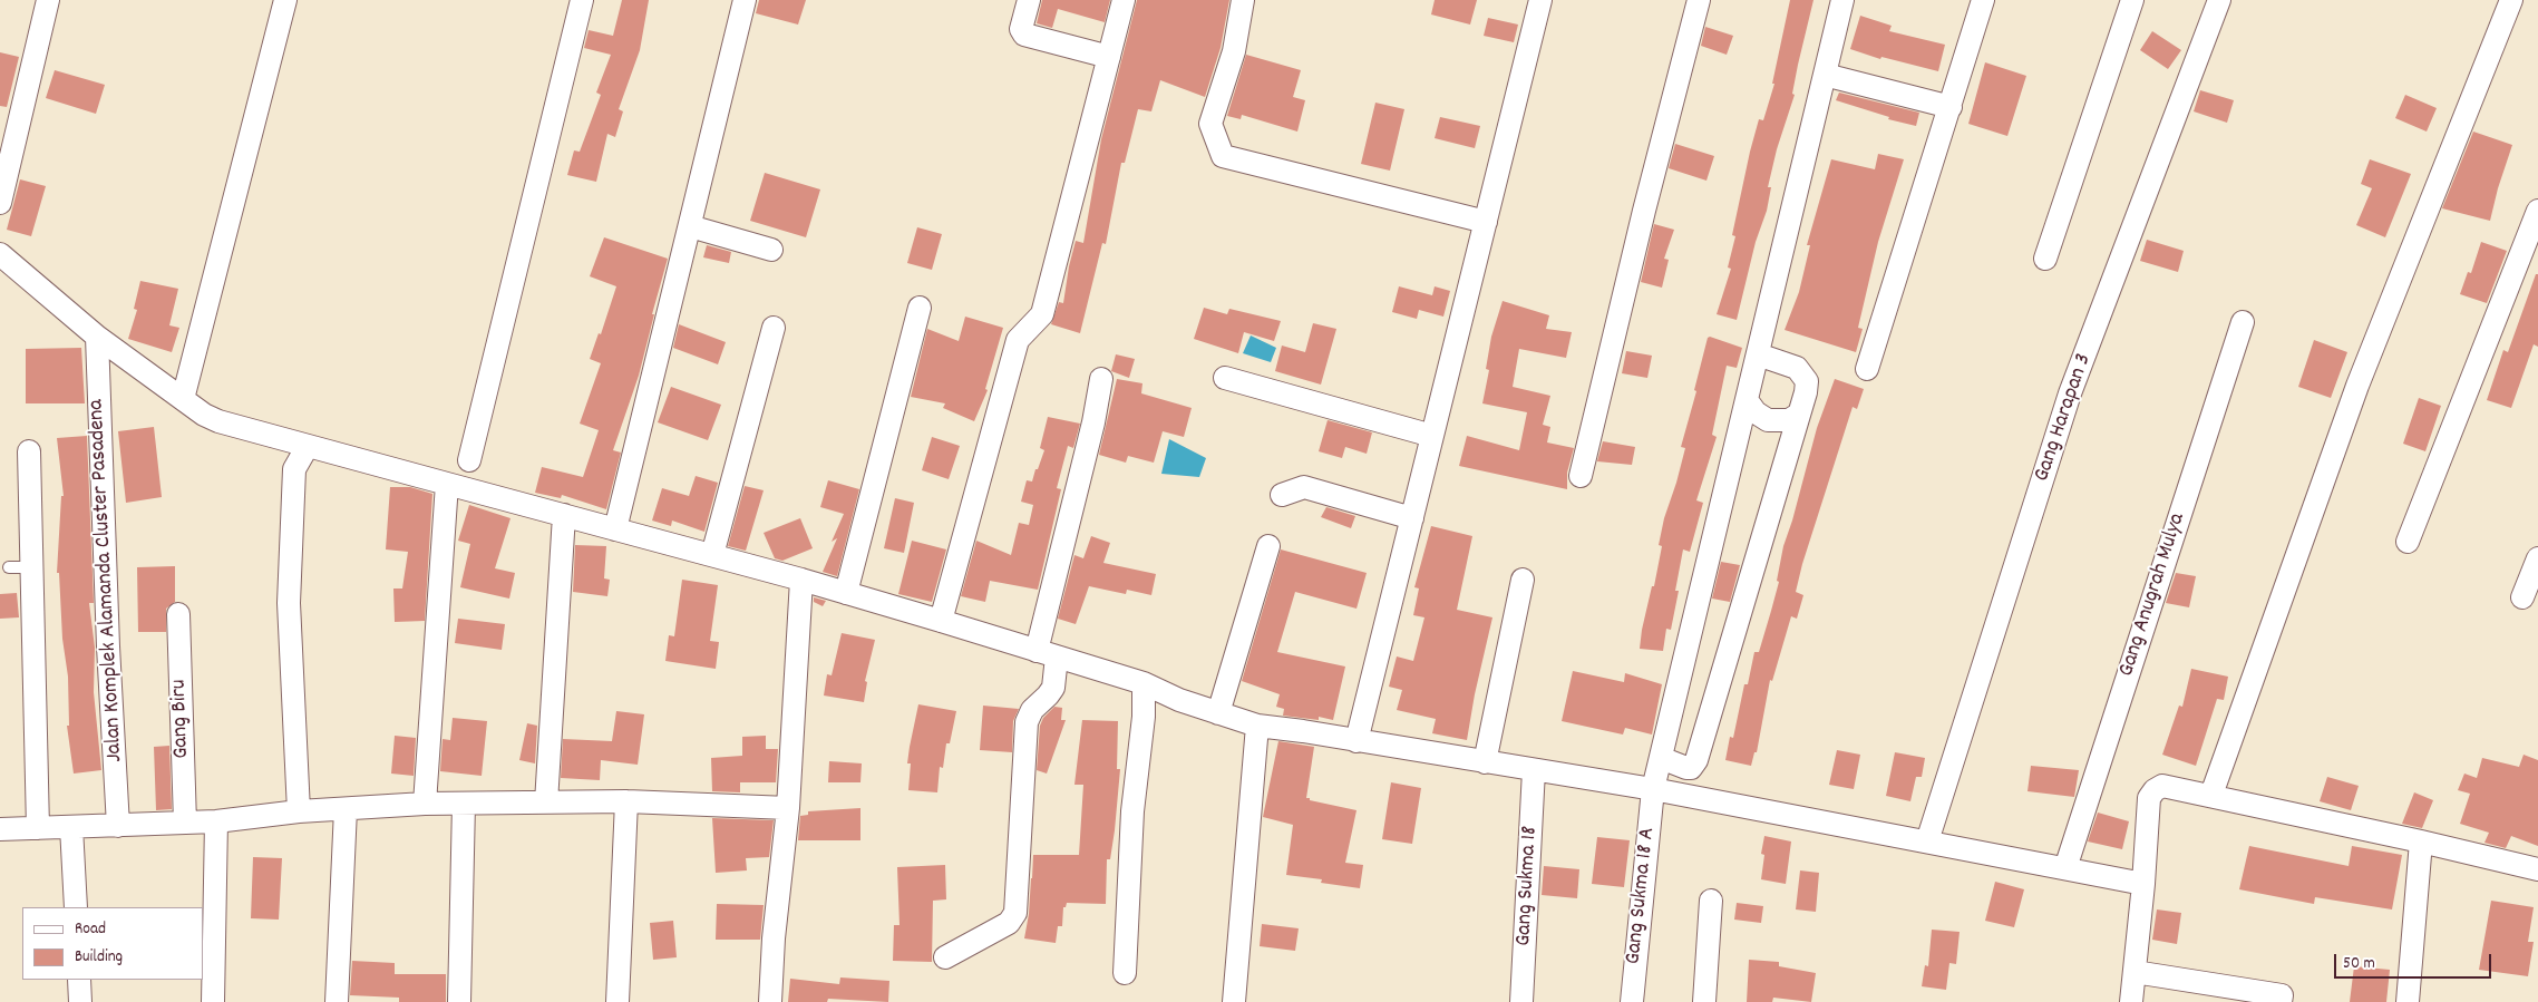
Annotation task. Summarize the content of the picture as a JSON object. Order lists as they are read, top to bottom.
{
  "streets": {
    "street": [
      "Gang Harapan 3",
      "Jalan Komplek Alamanda Cluster Pasadena",
      "Gang Anugrah Mulya",
      "Gang Biru",
      "Gang Sukma 18",
      "Gang Sukma 18 A"
    ]
  },
  "legend": ["Road", "Building"],
  "scale_bar": "50 m"
}
